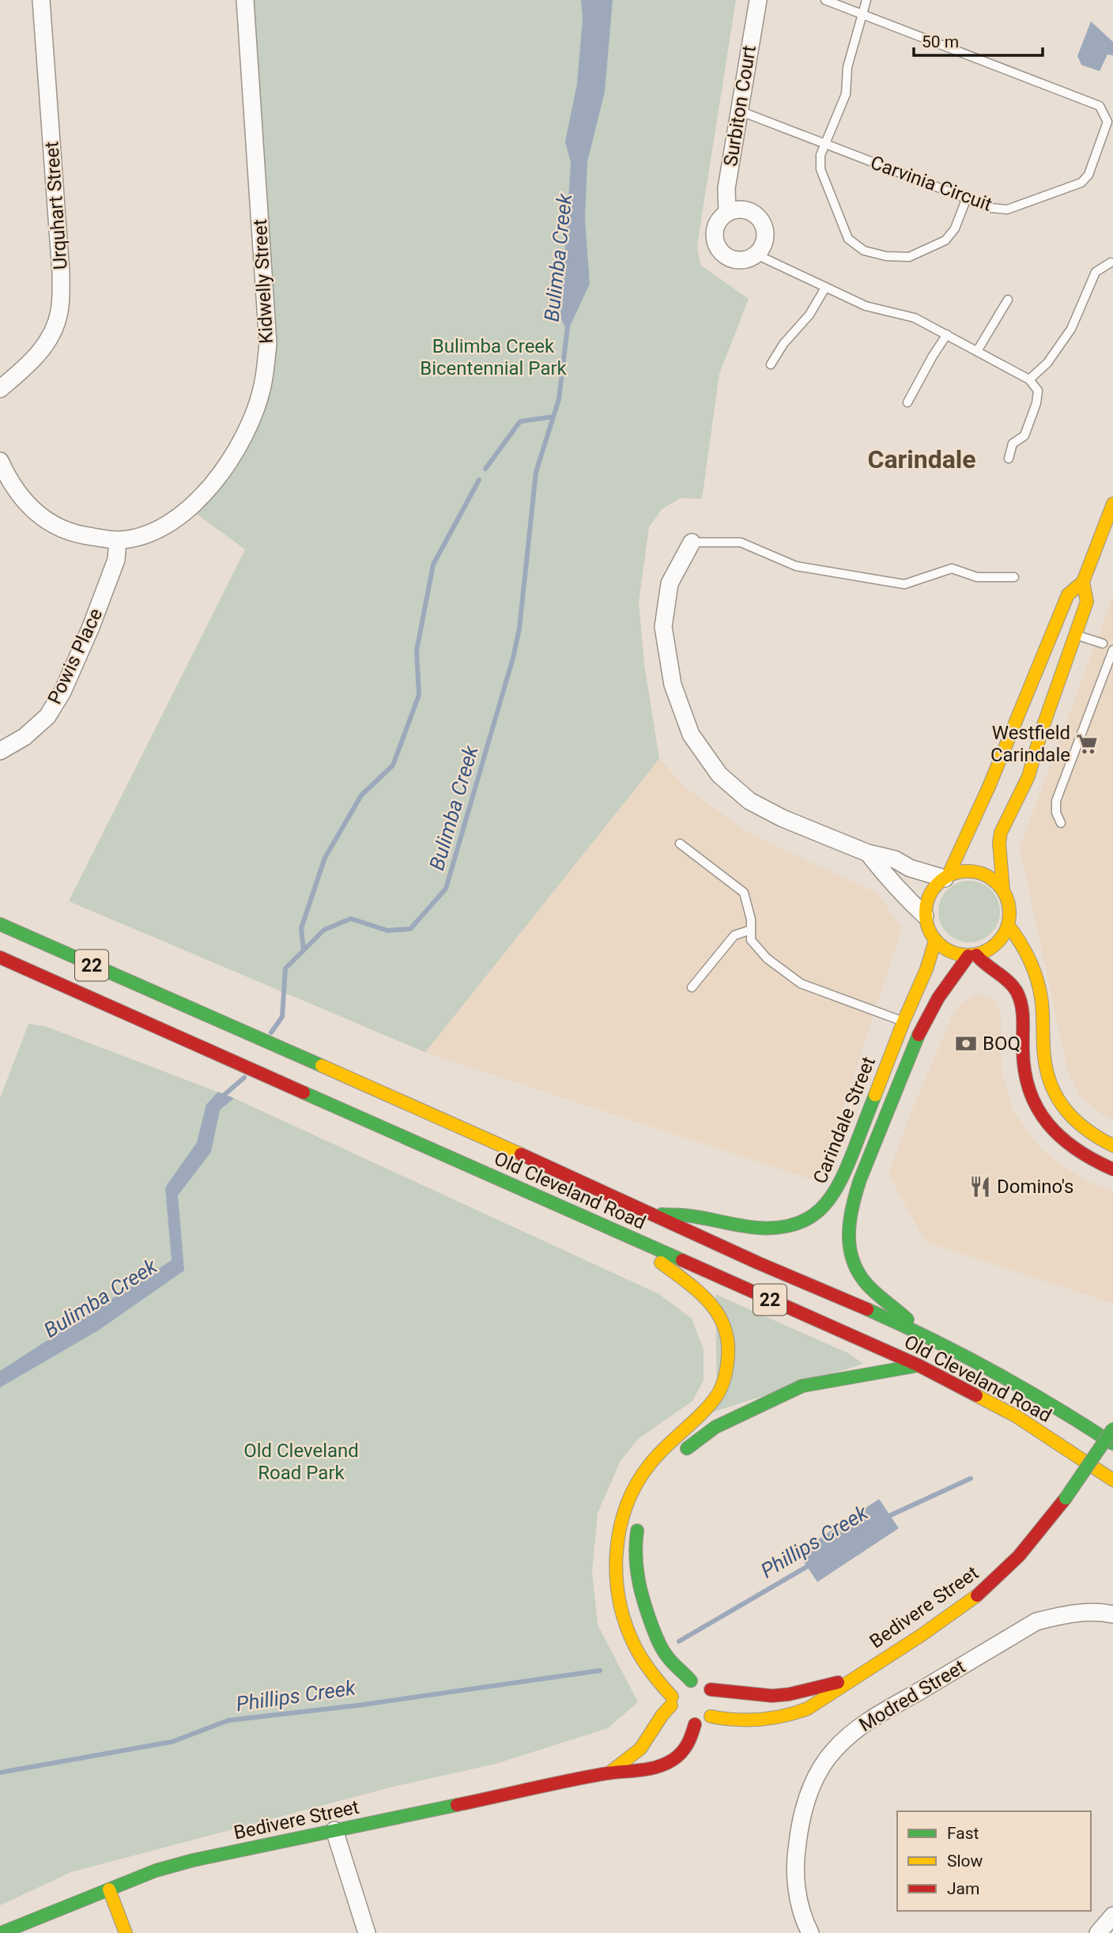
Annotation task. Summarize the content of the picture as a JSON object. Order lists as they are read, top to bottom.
{
  "streets": {
    "main road": [
      "22",
      "Carindale Street",
      "Old Cleveland Road",
      "Bedivere Street"
    ],
    "street": [
      "Surbiton Court",
      "Urquhart Street",
      "Kidwelly Street",
      "Powis Place",
      "Modred Street"
    ],
    "lane": ["Carvinia Circuit"]
  },
  "crossings": [
    ["Surbiton Court", "Carvinia Circuit"],
    ["Kidwelly Street", "Powis Place"],
    ["Carindale Street", "Old Cleveland Road"]
  ],
  "districts": ["Carindale"],
  "water": ["Bulimba Creek", "Phillips Creek"],
  "parks": ["Bulimba Creek Bicentennial Park", "Old Cleveland Road Park"],
  "places": {
    "supermarket": ["Westfield Carindale"],
    "bank": ["BOQ"],
    "restaurant": ["Domino's"]
  },
  "legend": ["Fast", "Slow", "Jam"],
  "scale_bar": "50 m"
}
